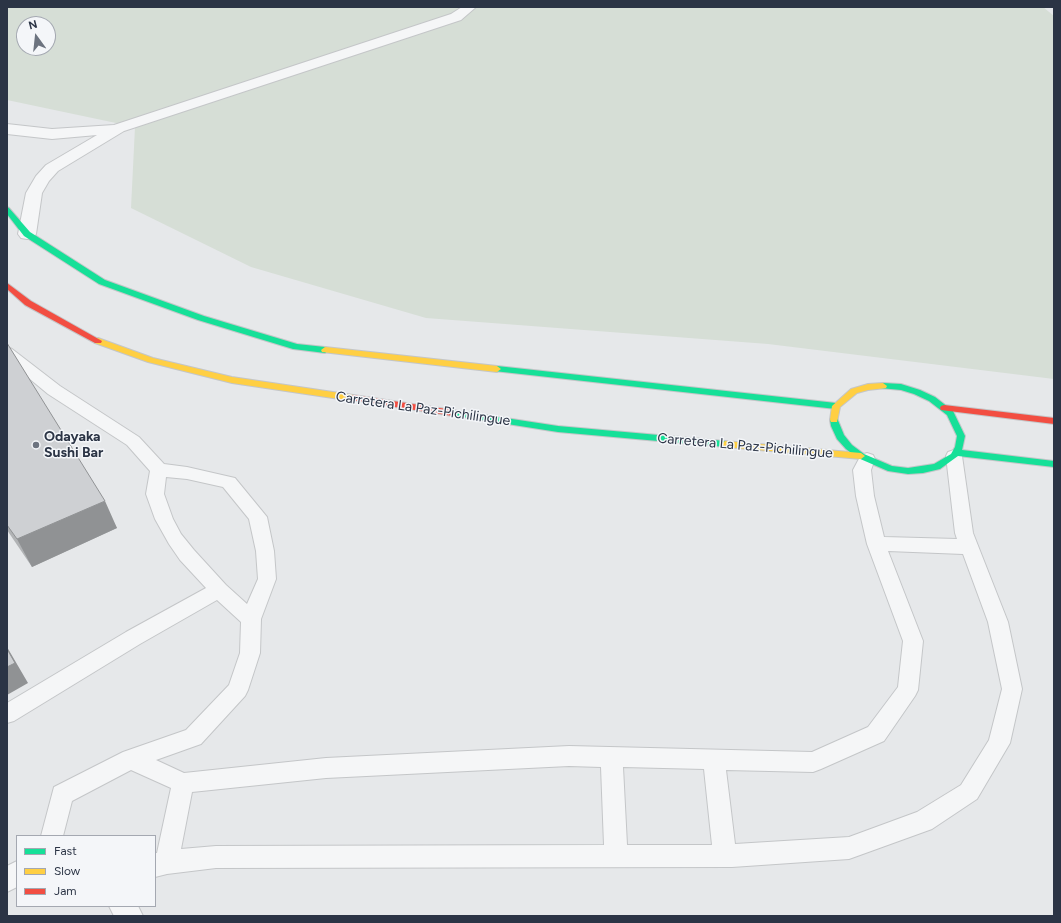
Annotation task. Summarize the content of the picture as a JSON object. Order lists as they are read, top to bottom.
{
  "streets": {
    "main road": ["Carretera La Paz-Pichilingue"]
  },
  "places": ["Odayaka Sushi Bar"],
  "legend": ["Fast", "Slow", "Jam"],
  "north": "top"
}
